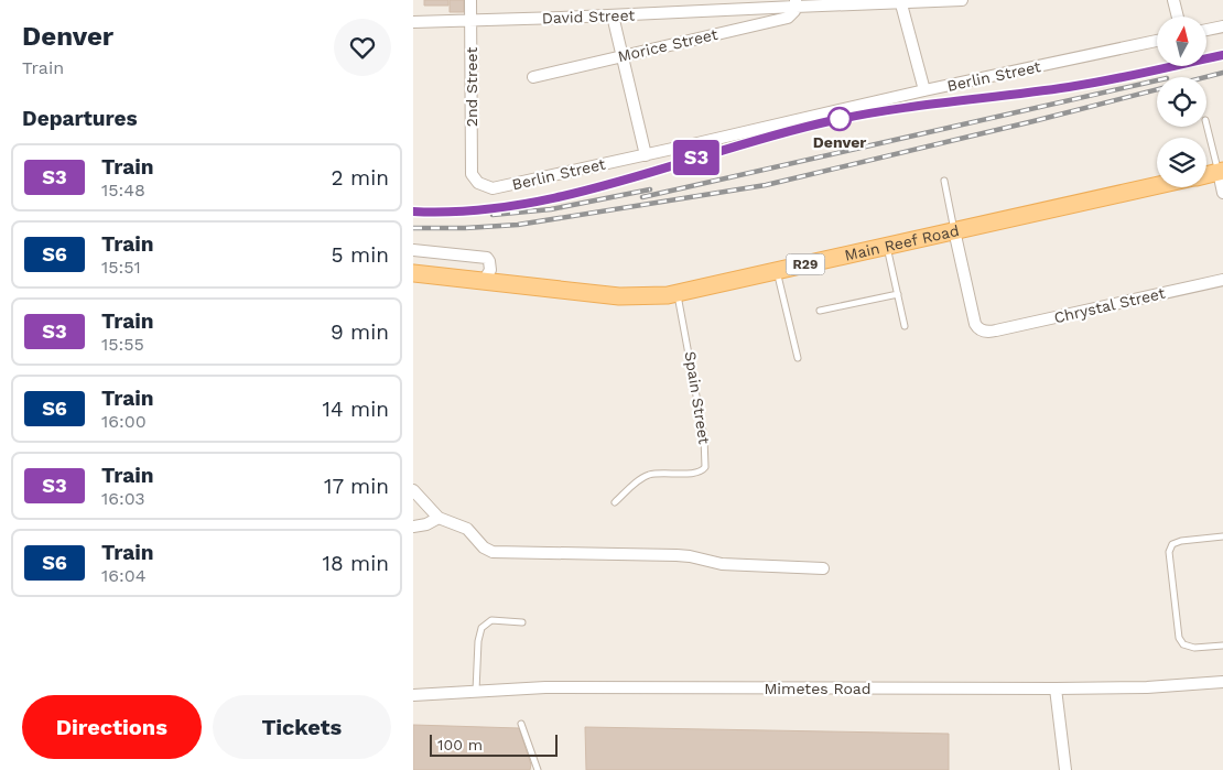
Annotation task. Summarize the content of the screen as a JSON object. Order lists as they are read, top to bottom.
{
  "streets": {
    "main road": ["Main Reef Road", "R29"],
    "street": [
      "David Street",
      "Morice Street",
      "Berlin Street",
      "2nd Street",
      "Chrystal Street",
      "Mimetes Road"
    ],
    "lane": ["Spain Street"]
  },
  "crossings": [
    ["David Street", "Morice Street"],
    ["David Street", "2nd Street"],
    ["Berlin Street", "2nd Street"],
    ["Main Reef Road", "Chrystal Street"],
    ["Main Reef Road", "Spain Street"]
  ],
  "places": ["Denver"],
  "scale_bar": "100 m",
  "north": "top",
  "page": {
    "heading": [
      ["Denver", "Train"],
      "Departures"
    ],
    "on_map": "S3",
    "list": [
      {
        "mark": "S3",
        "name": "Train",
        "note": "15:48",
        "value": "2 min"
      },
      {
        "mark": "S6",
        "name": "Train",
        "note": "15:51",
        "value": "5 min"
      },
      {
        "mark": "S3",
        "name": "Train",
        "note": "15:55",
        "value": "9 min"
      },
      {
        "mark": "S6",
        "name": "Train",
        "note": "16:00",
        "value": "14 min"
      },
      {
        "mark": "S3",
        "name": "Train",
        "note": "16:03",
        "value": "17 min"
      },
      {
        "mark": "S6",
        "name": "Train",
        "note": "16:04",
        "value": "18 min"
      }
    ],
    "buttons": ["Directions", "Tickets"],
    "scale": "100 m"
  }
}
